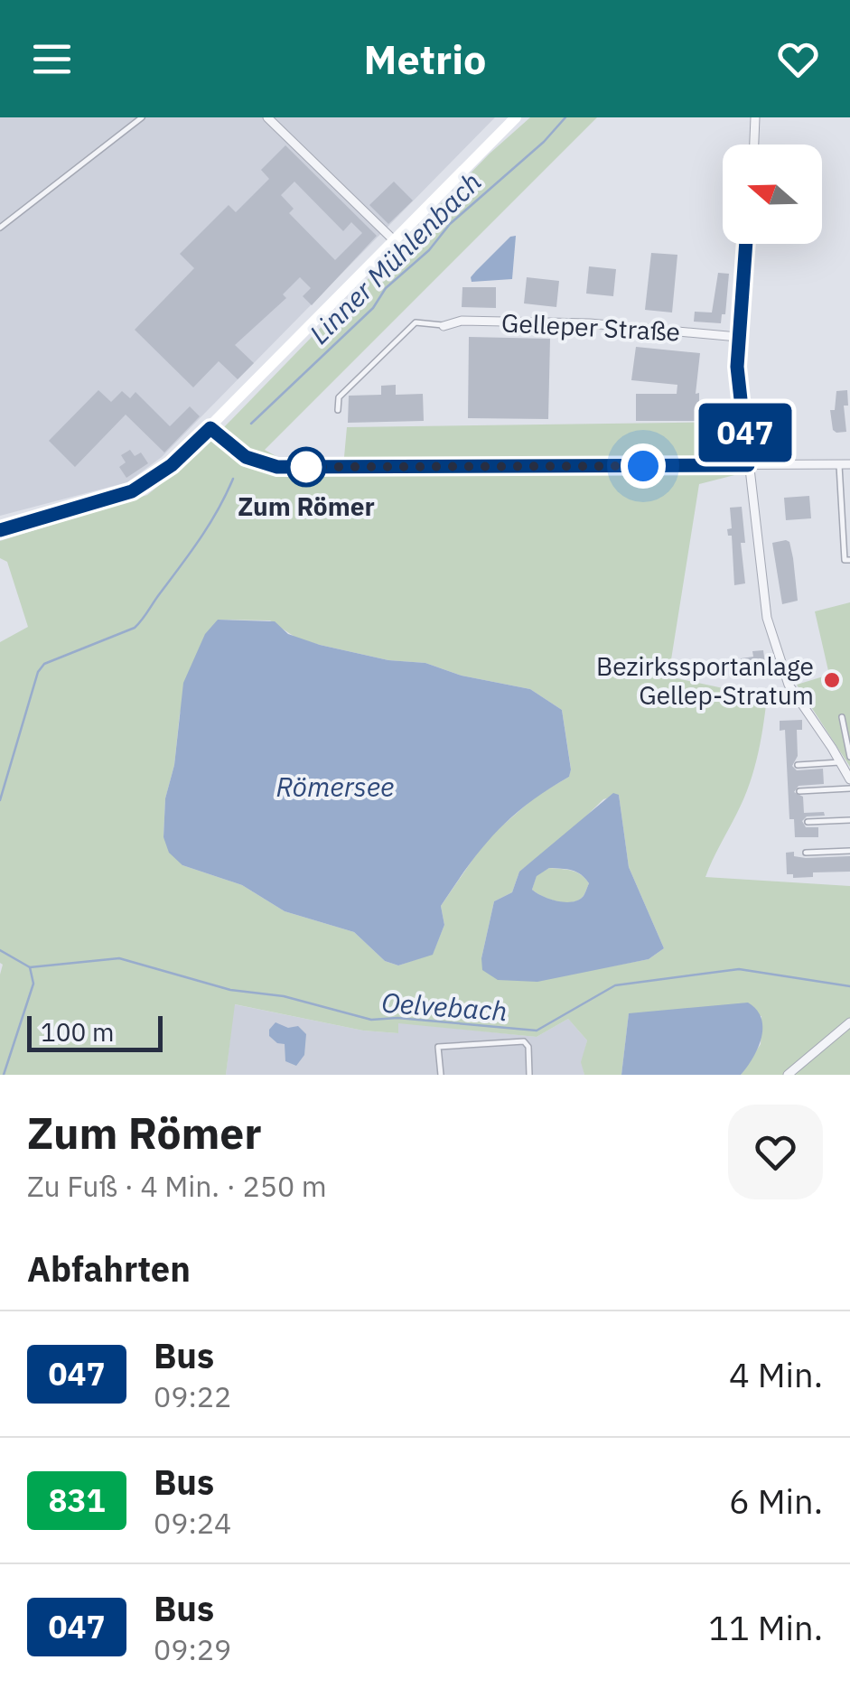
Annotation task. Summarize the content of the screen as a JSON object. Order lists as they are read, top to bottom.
{
  "streets": {
    "street": ["Gelleper Straße"]
  },
  "water": ["Linner Mühlenbach", "Römersee", "Oelvebach"],
  "places": ["Zum Römer", "Bezirkssportanlage Gellep-Stratum"],
  "lines": ["bus line 047"],
  "scale_bar": "100 m",
  "north": "left",
  "page": {
    "header": "Metrio",
    "on_map": "047",
    "scale": "100 m",
    "heading": [
      ["Zum Römer", "Zu Fuß · 4 Min. · 250 m"],
      "Abfahrten"
    ],
    "list": [
      {
        "mark": "047",
        "name": "Bus",
        "note": "09:22",
        "value": "4 Min."
      },
      {
        "mark": "831",
        "name": "Bus",
        "note": "09:24",
        "value": "6 Min."
      },
      {
        "mark": "047",
        "name": "Bus",
        "note": "09:29",
        "value": "11 Min."
      }
    ]
  }
}
